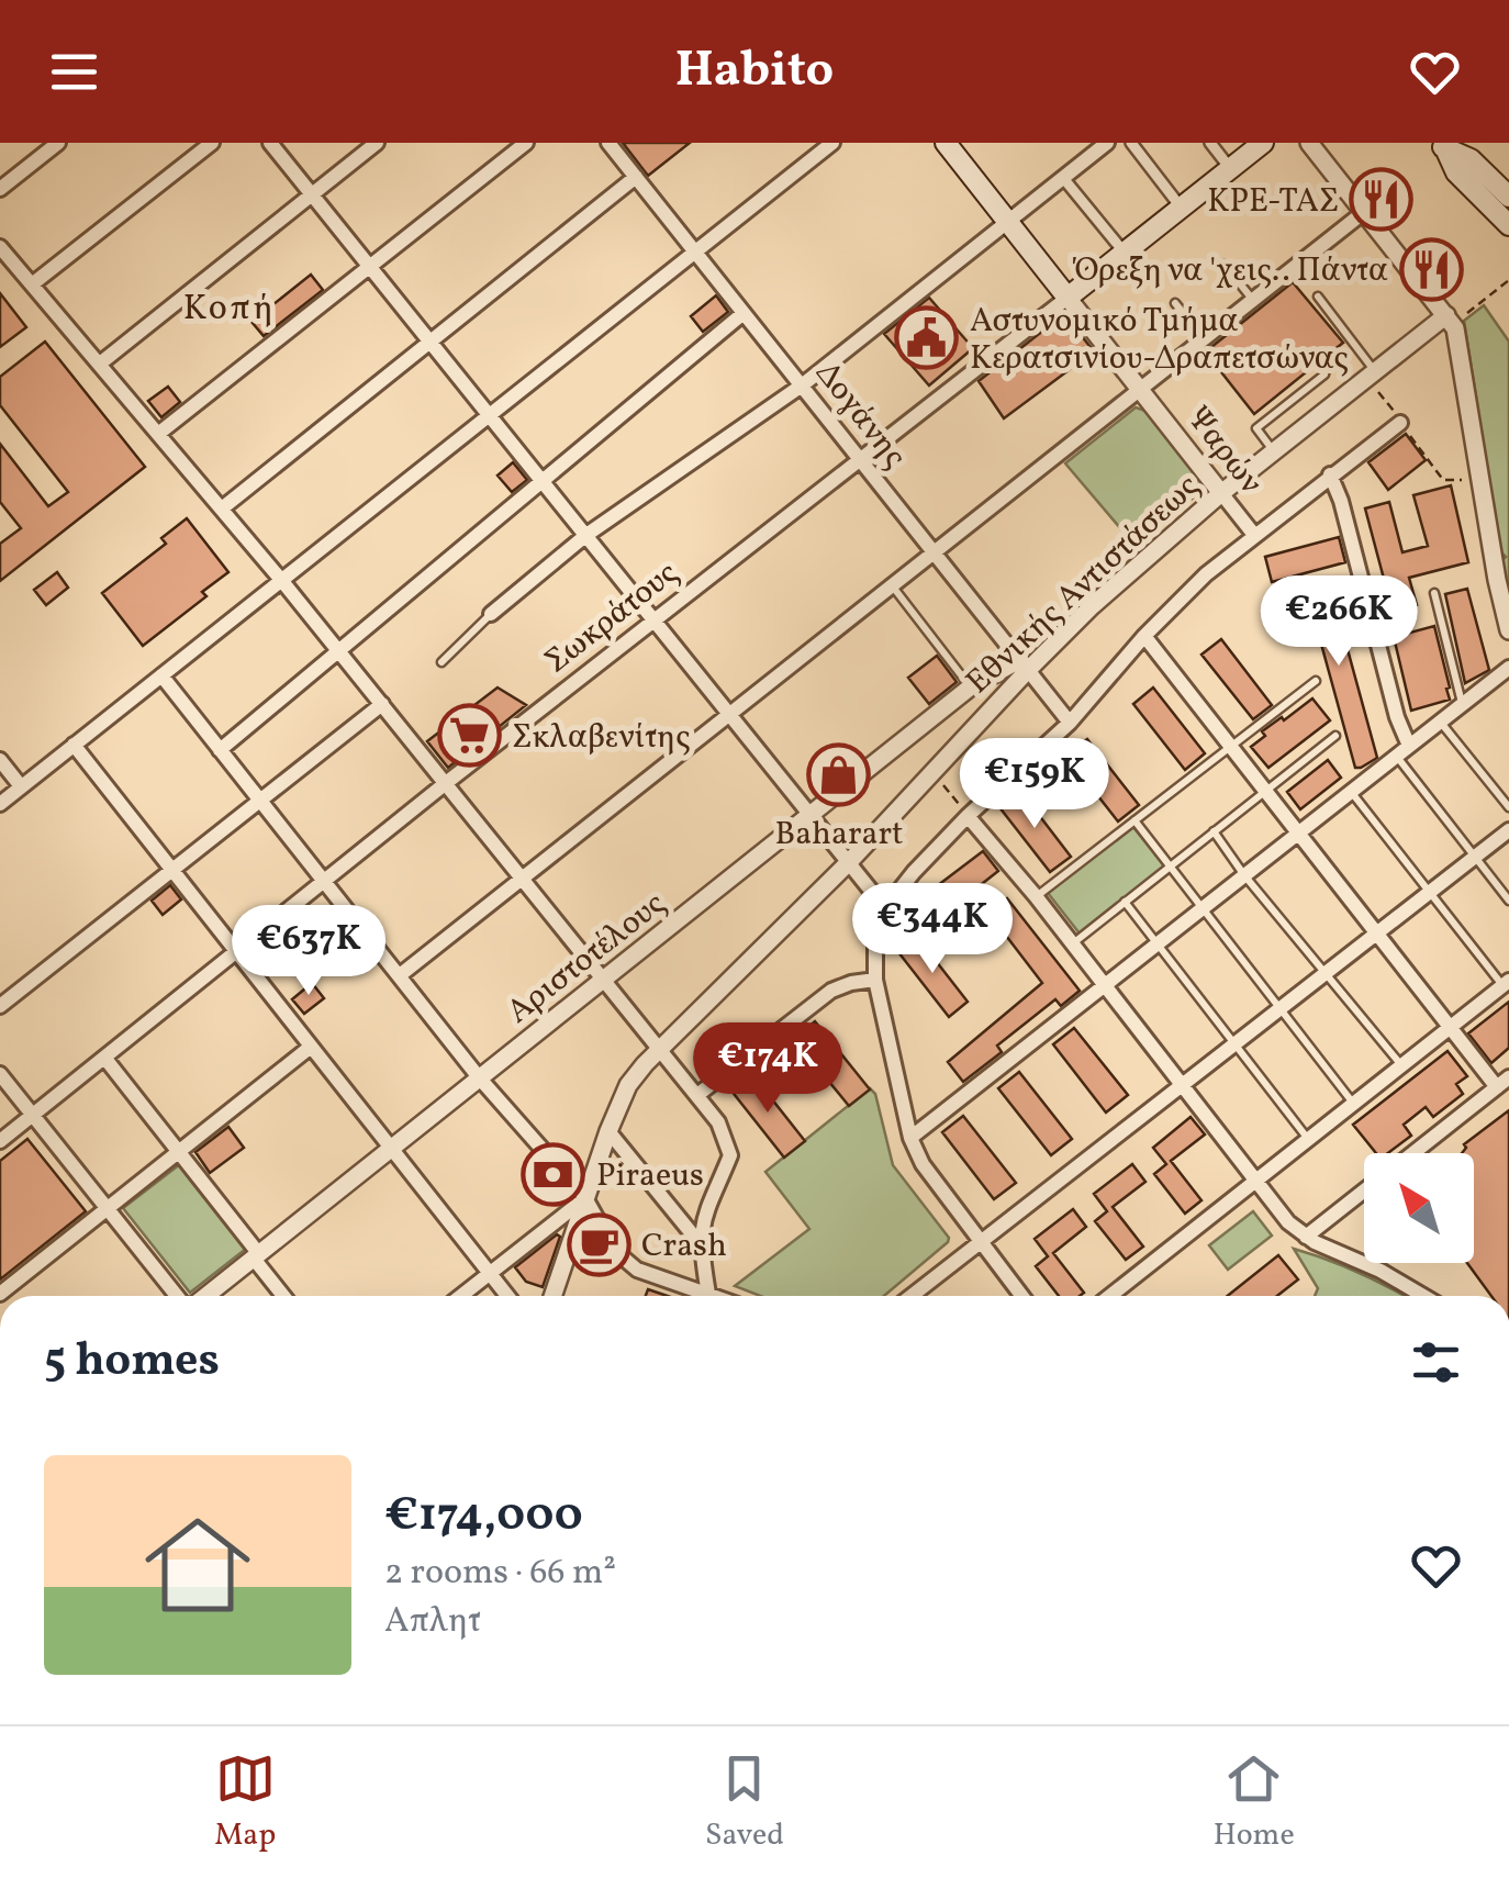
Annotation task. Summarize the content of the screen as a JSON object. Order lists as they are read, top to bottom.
{
  "streets": {
    "main road": ["Σωκράτους"],
    "street": [
      "Δογάνης",
      "Ψαρών",
      "Εθνικής Αντιστάσεως",
      "Αριστοτέλους"
    ]
  },
  "crossings": [
    ["Δογάνης", "Εθνικής Αντιστάσεως"],
    ["Δογάνης", "Σωκράτους"],
    ["Δογάνης", "Αριστοτέλους"],
    ["Ψαρών", "Εθνικής Αντιστάσεως"],
    ["Ψαρών", "Σωκράτους"],
    ["Εθνικής Αντιστάσεως", "Αριστοτέλους"]
  ],
  "districts": ["Κοπή"],
  "places": {
    "restaurant": ["ΚΡΕ-ΤΑΣ", "Όρεξη να 'χεις.. Πάντα"],
    "public building": ["Αστυνομικό Τμήμα Κερατσινίου-Δραπετσώνας"],
    "supermarket": ["Σκλαβενίτης"],
    "shop": ["Baharart"],
    "bank": ["Piraeus"],
    "cafe": ["Crash"]
  },
  "north": "top left",
  "page": {
    "header": "Habito",
    "price": [
      "€266K",
      "€159K",
      "€344K",
      "€637K",
      "€174K"
    ],
    "heading": "5 homes",
    "list": [
      {
        "name": "€174,000",
        "note": "2 rooms · 66 m² · Απλητ"
      }
    ],
    "tabs": ["Map", "Saved", "Home"]
  }
}
